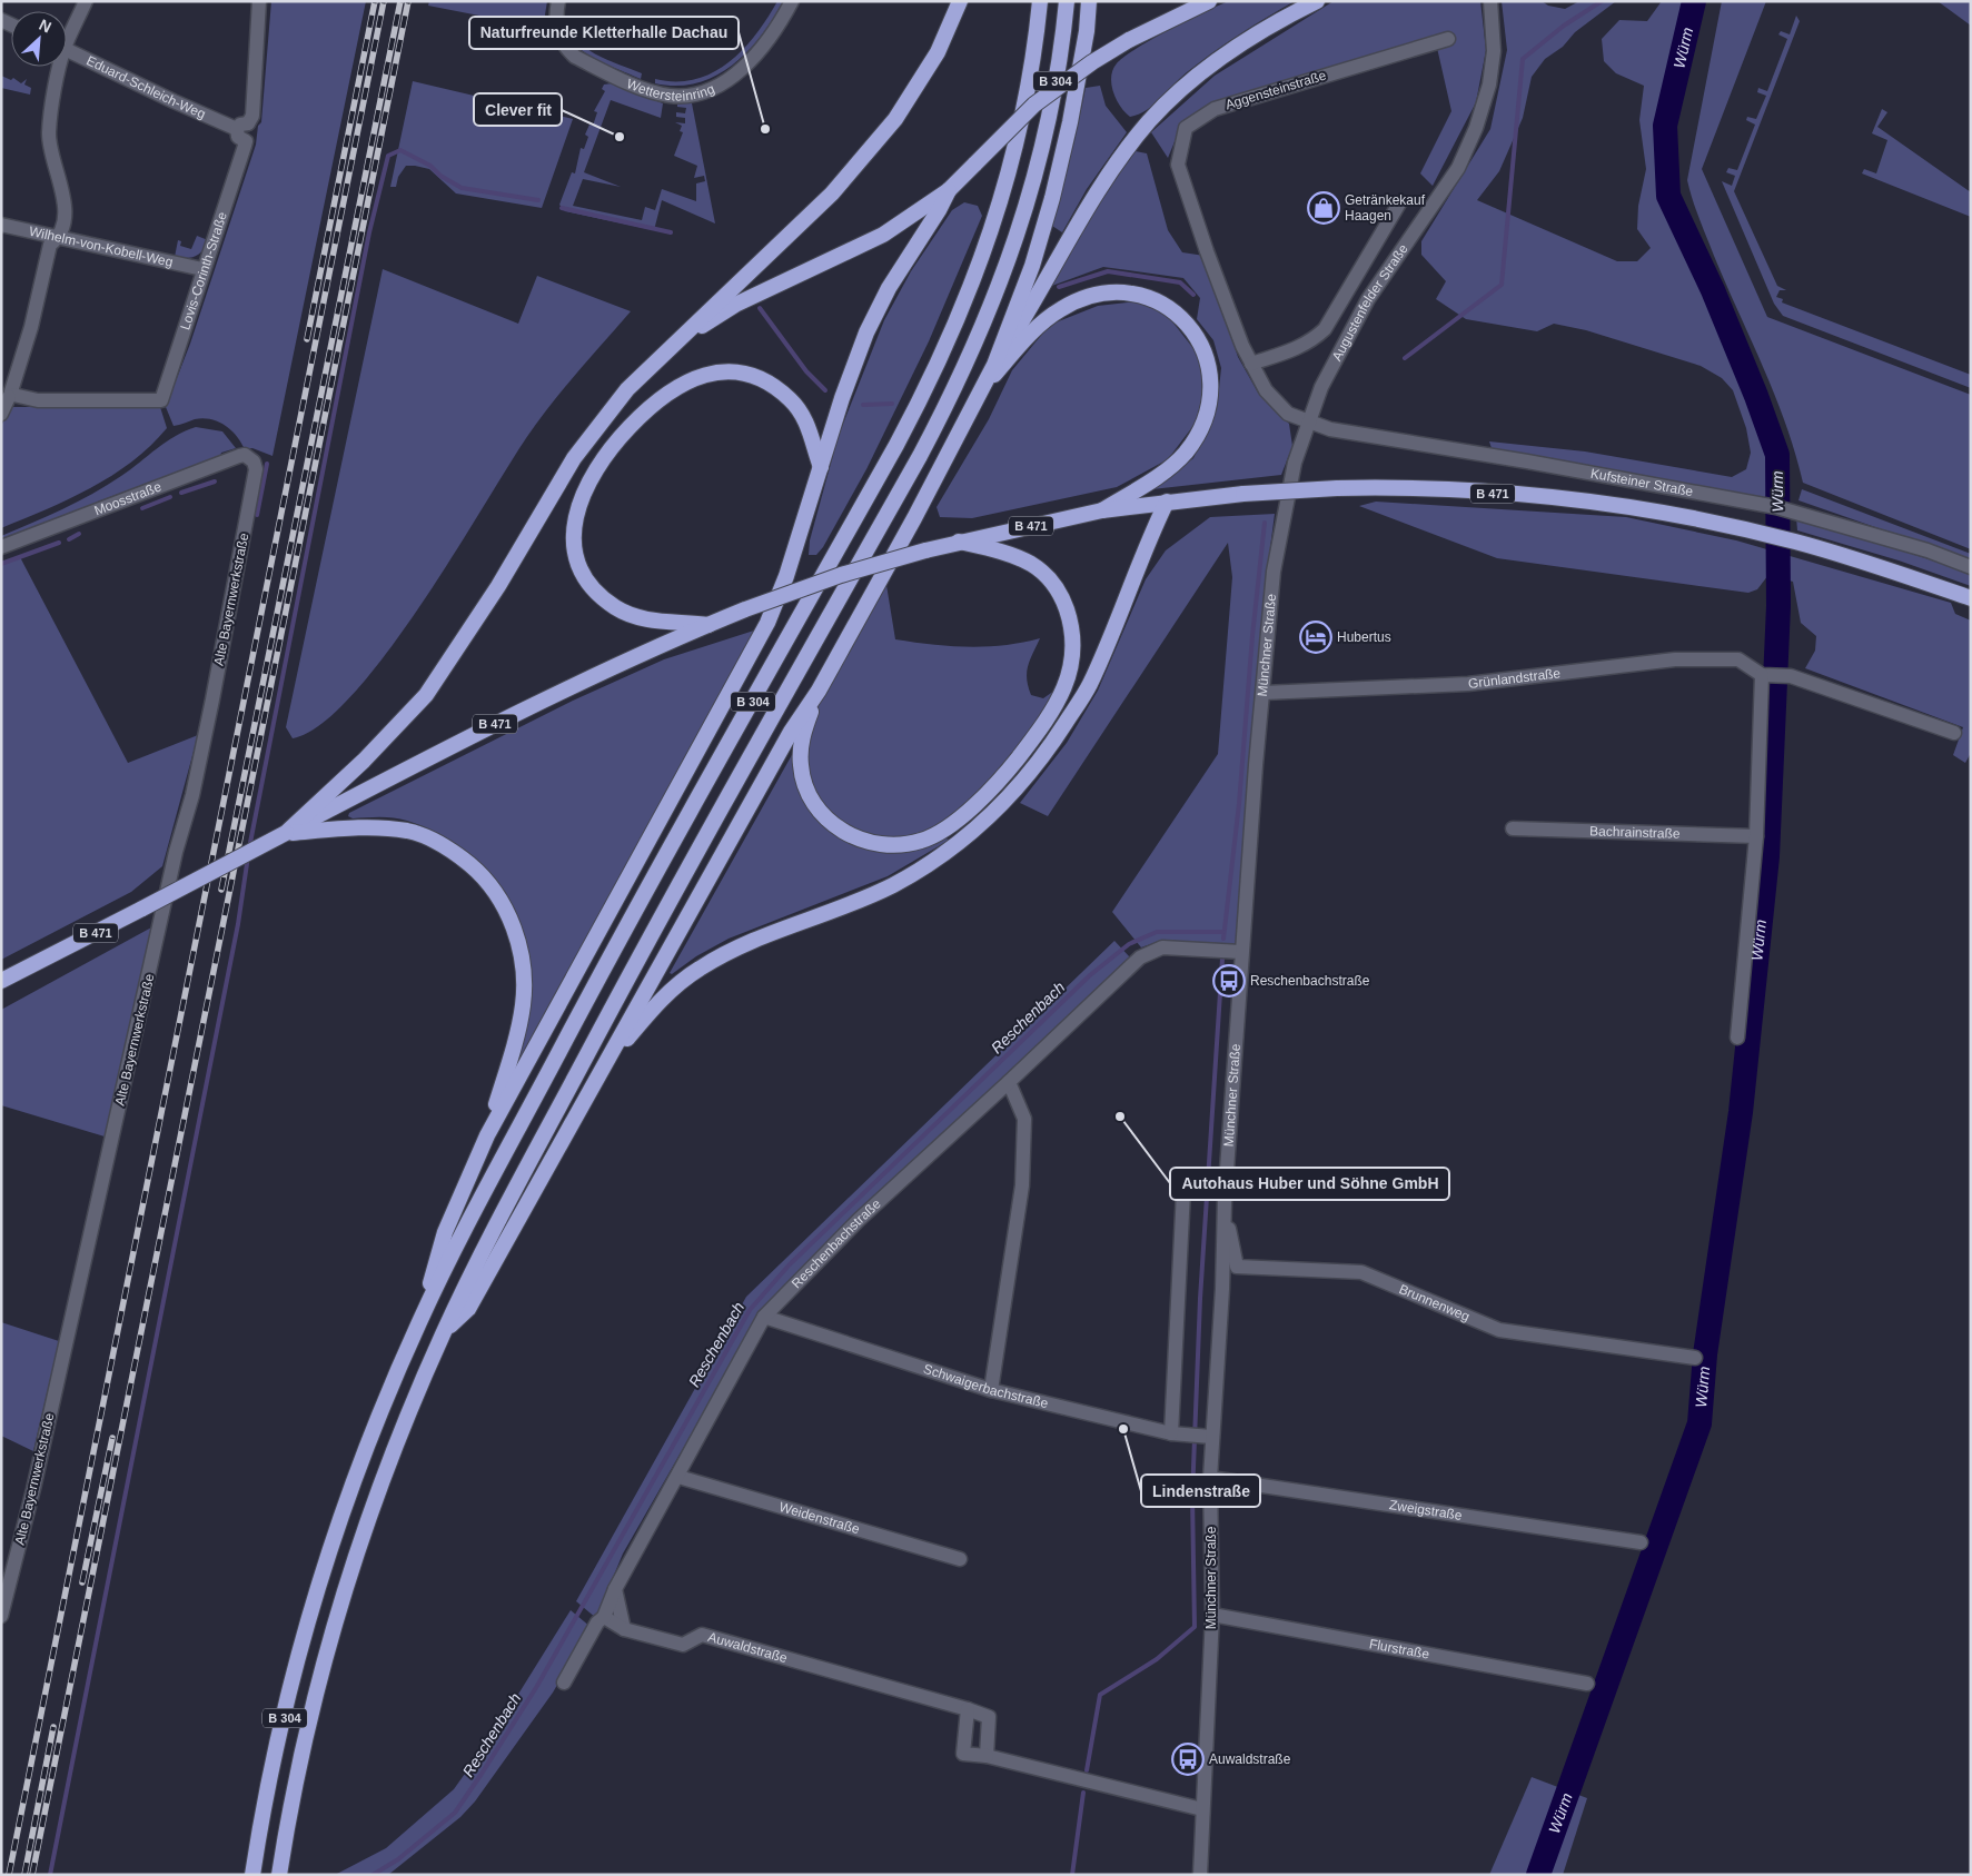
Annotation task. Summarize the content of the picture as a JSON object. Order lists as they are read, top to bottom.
{
  "streets": {
    "highway": ["B 304", "B 471"],
    "street": [
      "Wettersteinring",
      "Eduard-Schleich-Weg",
      "Aggensteinstraße",
      "Wilhelm-von-Kobell-Weg",
      "Lovis-Corinth-Straße",
      "Augustenfelder Straße",
      "Kufsteiner Straße",
      "Moosstraße",
      "Alte Bayernwerkstraße",
      "Münchner Straße",
      "Grünlandstraße",
      "Bachrainstraße",
      "Reschenbachstraße",
      "Brunnenweg",
      "Schwaigerbachstraße",
      "Zweigstraße",
      "Weidenstraße",
      "Auwaldstraße",
      "Flurstraße"
    ]
  },
  "crossings": [
    ["Eduard-Schleich-Weg", "Lovis-Corinth-Straße"],
    ["Aggensteinstraße", "Augustenfelder Straße"],
    ["Aggensteinstraße", "Kufsteiner Straße"],
    ["Aggensteinstraße", "Münchner Straße"],
    ["Wilhelm-von-Kobell-Weg", "Lovis-Corinth-Straße"],
    ["Augustenfelder Straße", "Kufsteiner Straße"],
    ["Augustenfelder Straße", "Münchner Straße"],
    ["Kufsteiner Straße", "Münchner Straße"],
    ["Moosstraße", "Alte Bayernwerkstraße"],
    ["Münchner Straße", "Grünlandstraße"],
    ["Münchner Straße", "Reschenbachstraße"],
    ["Münchner Straße", "Brunnenweg"],
    ["Münchner Straße", "Schwaigerbachstraße"],
    ["Münchner Straße", "Zweigstraße"],
    ["Münchner Straße", "Flurstraße"],
    ["Reschenbachstraße", "Schwaigerbachstraße"],
    ["Reschenbachstraße", "Weidenstraße"],
    ["Reschenbachstraße", "Auwaldstraße"]
  ],
  "water": ["Würm", "Reschenbach"],
  "places": {
    "other": [
      "Naturfreunde Kletterhalle Dachau",
      "Clever fit",
      "Autohaus Huber und Söhne GmbH",
      "Lindenstraße"
    ],
    "shop": ["Getränkekauf Haagen"],
    "hotel": ["Hubertus"],
    "bus stop": ["Reschenbachstraße", "Auwaldstraße"]
  },
  "north": "top right"
}
